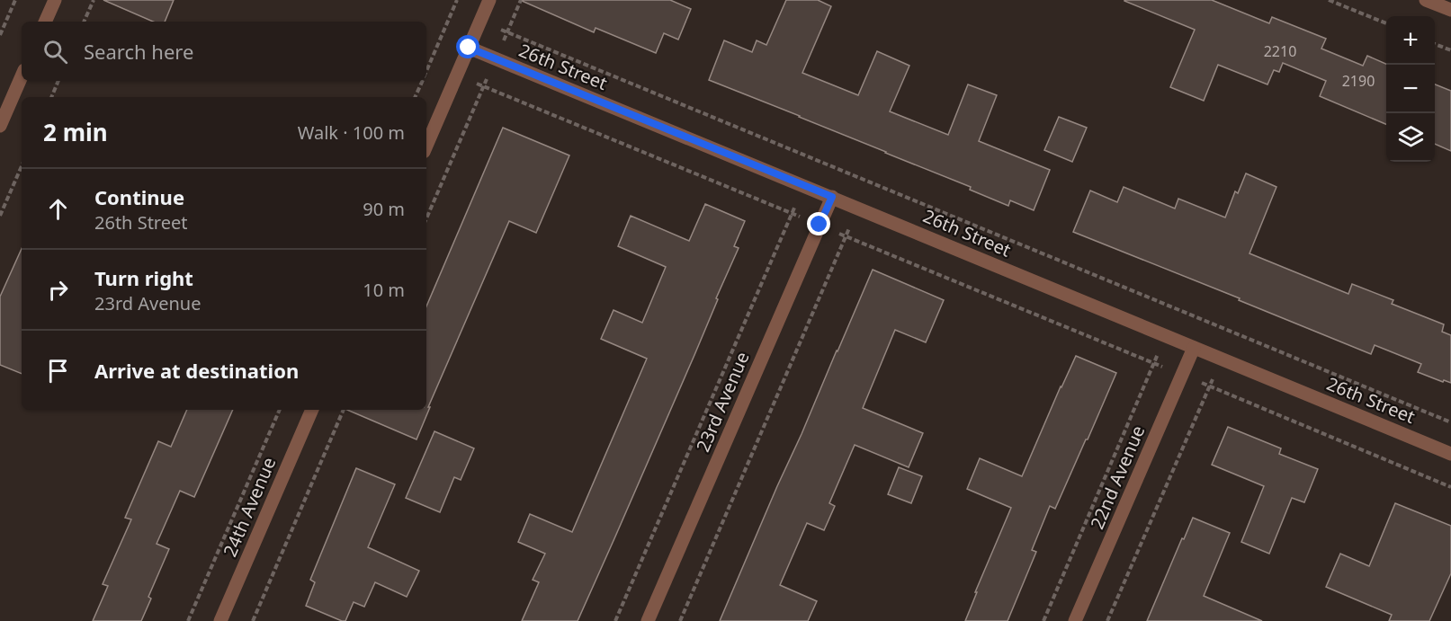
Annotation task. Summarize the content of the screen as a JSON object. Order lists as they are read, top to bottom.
{
  "streets": {
    "street": [
      "26th Street",
      "23rd Avenue",
      "22nd Avenue",
      "24th Avenue"
    ]
  },
  "crossings": [
    ["26th Street", "23rd Avenue"],
    ["26th Street", "22nd Avenue"]
  ],
  "house_numbers": ["2210", "2190"],
  "page": {
    "map_buttons": ["+", "−"],
    "search": "Search here",
    "heading": ["2 min", "Walk · 100 m"],
    "list": [
      ["Continue", "26th Street", "90 m"],
      ["Turn right", "23rd Avenue", "10 m"],
      "Arrive at destination"
    ]
  }
}
